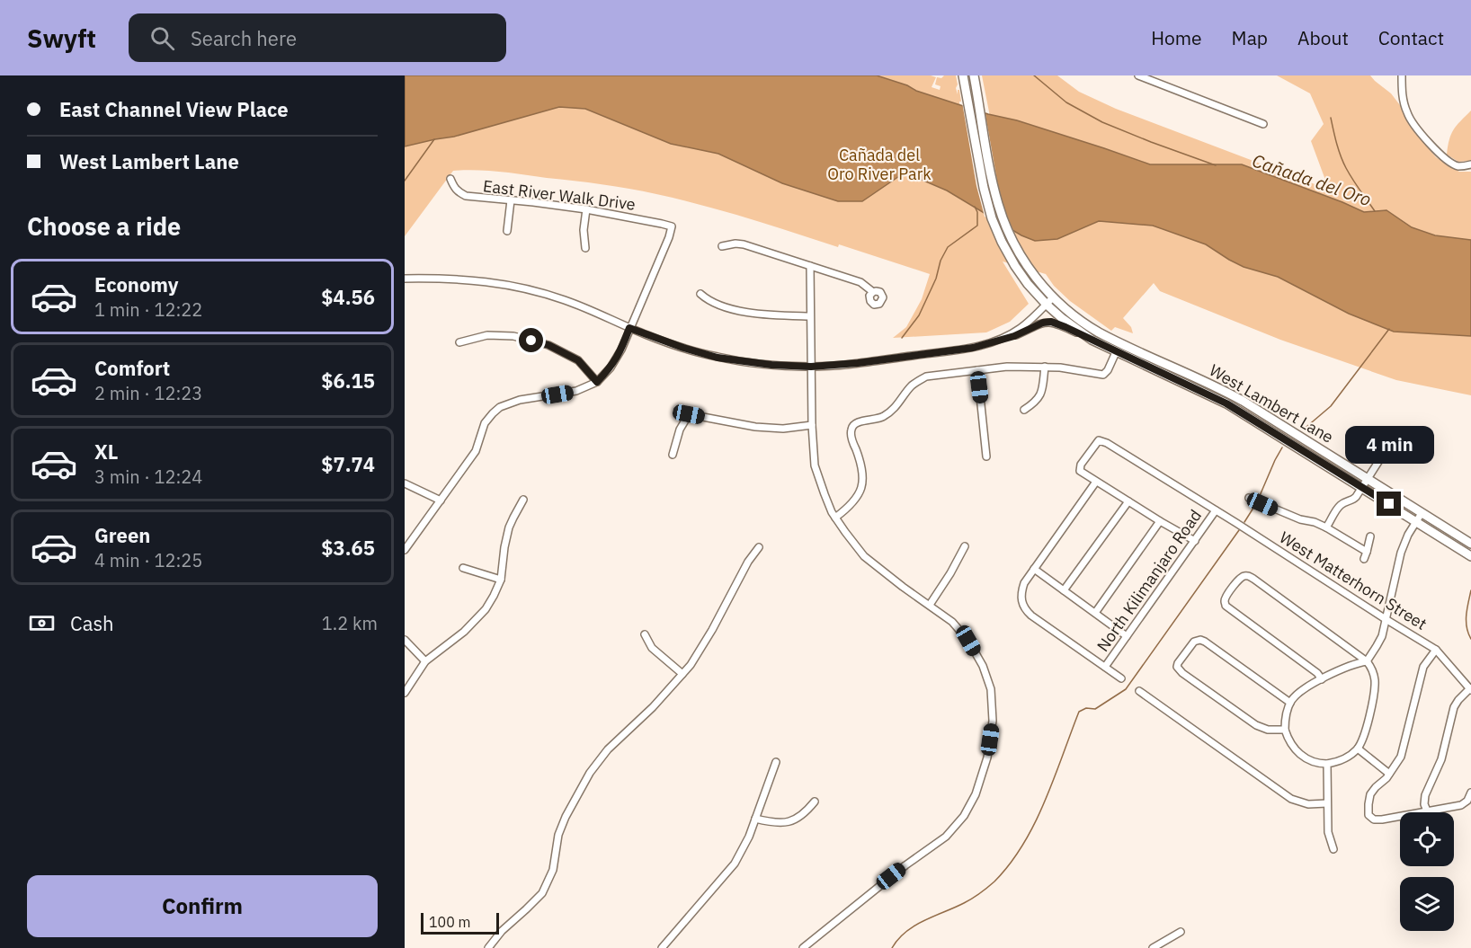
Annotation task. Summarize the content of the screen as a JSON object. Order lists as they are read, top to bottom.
{
  "streets": {
    "main road": ["West Lambert Lane"],
    "street": ["East River Walk Drive", "North Kilimanjaro Road", "West Matterhorn Street"]
  },
  "crossings": [
    ["North Kilimanjaro Road", "West Matterhorn Street"]
  ],
  "water": ["Cañada del Oro"],
  "parks": ["Cañada del Oro River Park"],
  "scale_bar": "100 m",
  "page": {
    "header": "Swyft",
    "search": "Search here",
    "nav": [
      "Home",
      "Map",
      "About",
      "Contact"
    ],
    "banner": ["East Channel View Place", "West Lambert Lane"],
    "heading": "Choose a ride",
    "list": [
      {
        "name": "Economy",
        "note": "1 min · 12:22",
        "value": "$4.56"
      },
      {
        "name": "Comfort",
        "note": "2 min · 12:23",
        "value": "$6.15"
      },
      {
        "name": "XL",
        "note": "3 min · 12:24",
        "value": "$7.74"
      },
      {
        "name": "Green",
        "note": "4 min · 12:25",
        "value": "$3.65"
      }
    ],
    "bubble": "4 min",
    "pay": ["Cash", "1.2 km"],
    "buttons": "Confirm",
    "scale": "100 m"
  }
}
